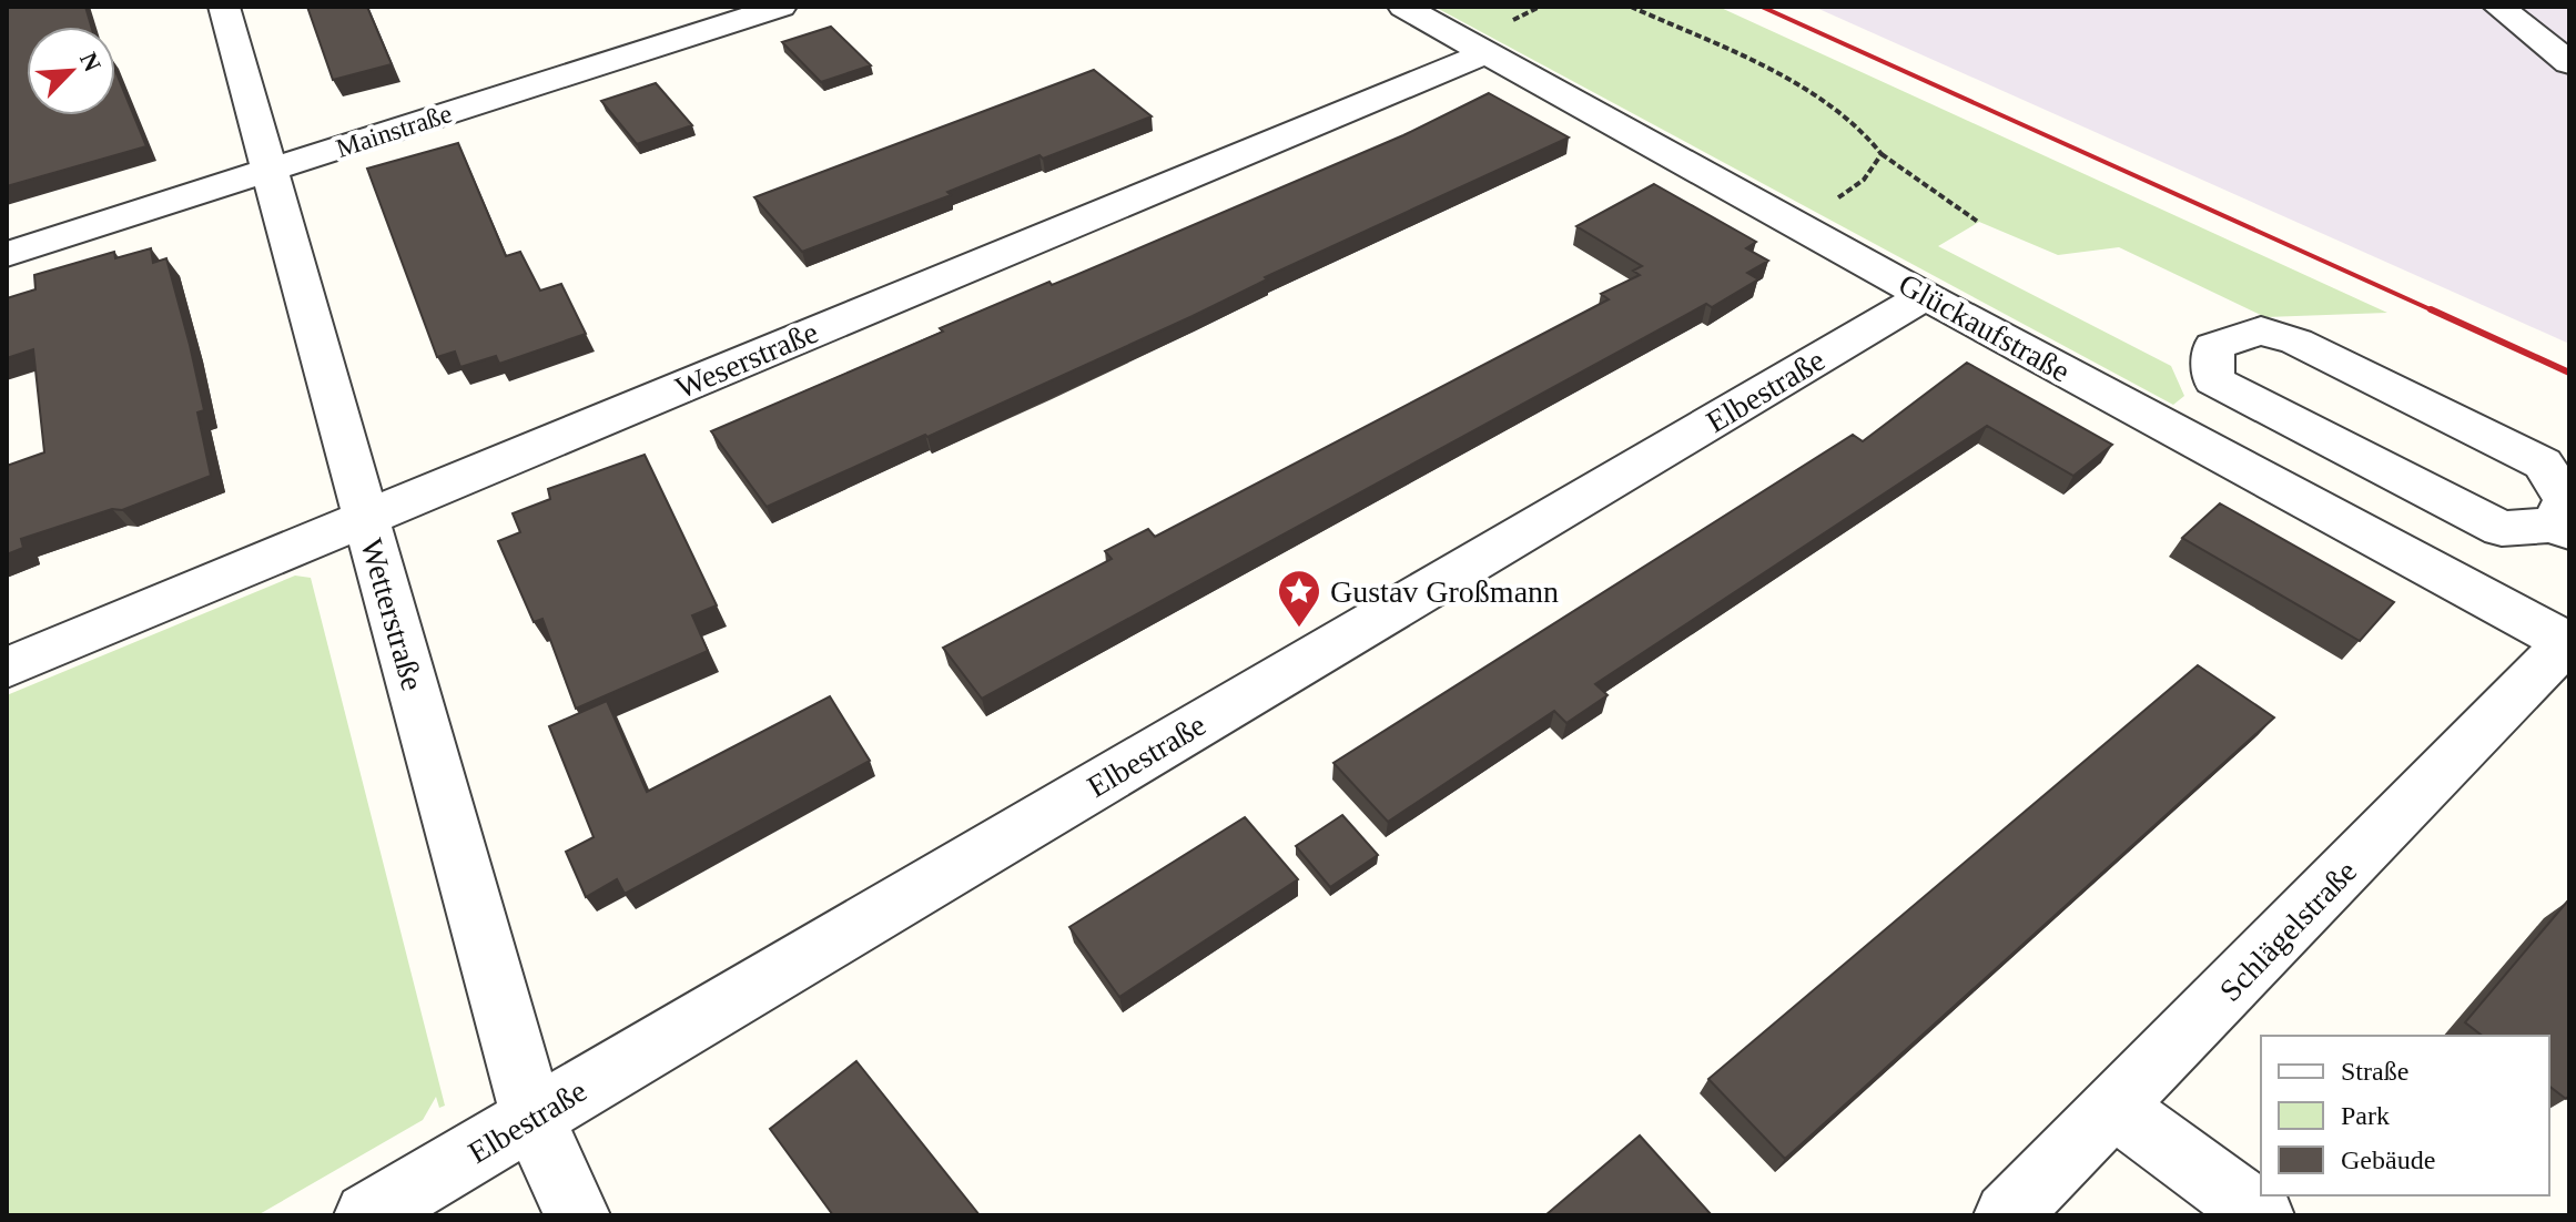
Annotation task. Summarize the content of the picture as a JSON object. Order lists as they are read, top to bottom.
{
  "streets": {
    "street": [
      "Mainstraße",
      "Glückaufstraße",
      "Weserstraße",
      "Elbestraße",
      "Wetterstraße",
      "Schlägelstraße"
    ]
  },
  "crossings": [
    ["Mainstraße", "Wetterstraße"],
    ["Glückaufstraße", "Weserstraße"],
    ["Glückaufstraße", "Elbestraße"],
    ["Glückaufstraße", "Schlägelstraße"],
    ["Weserstraße", "Wetterstraße"],
    ["Elbestraße", "Wetterstraße"]
  ],
  "places": {
    "place": ["Gustav Großmann"]
  },
  "legend": ["Straße", "Park", "Gebäude"],
  "north": "top right"
}
